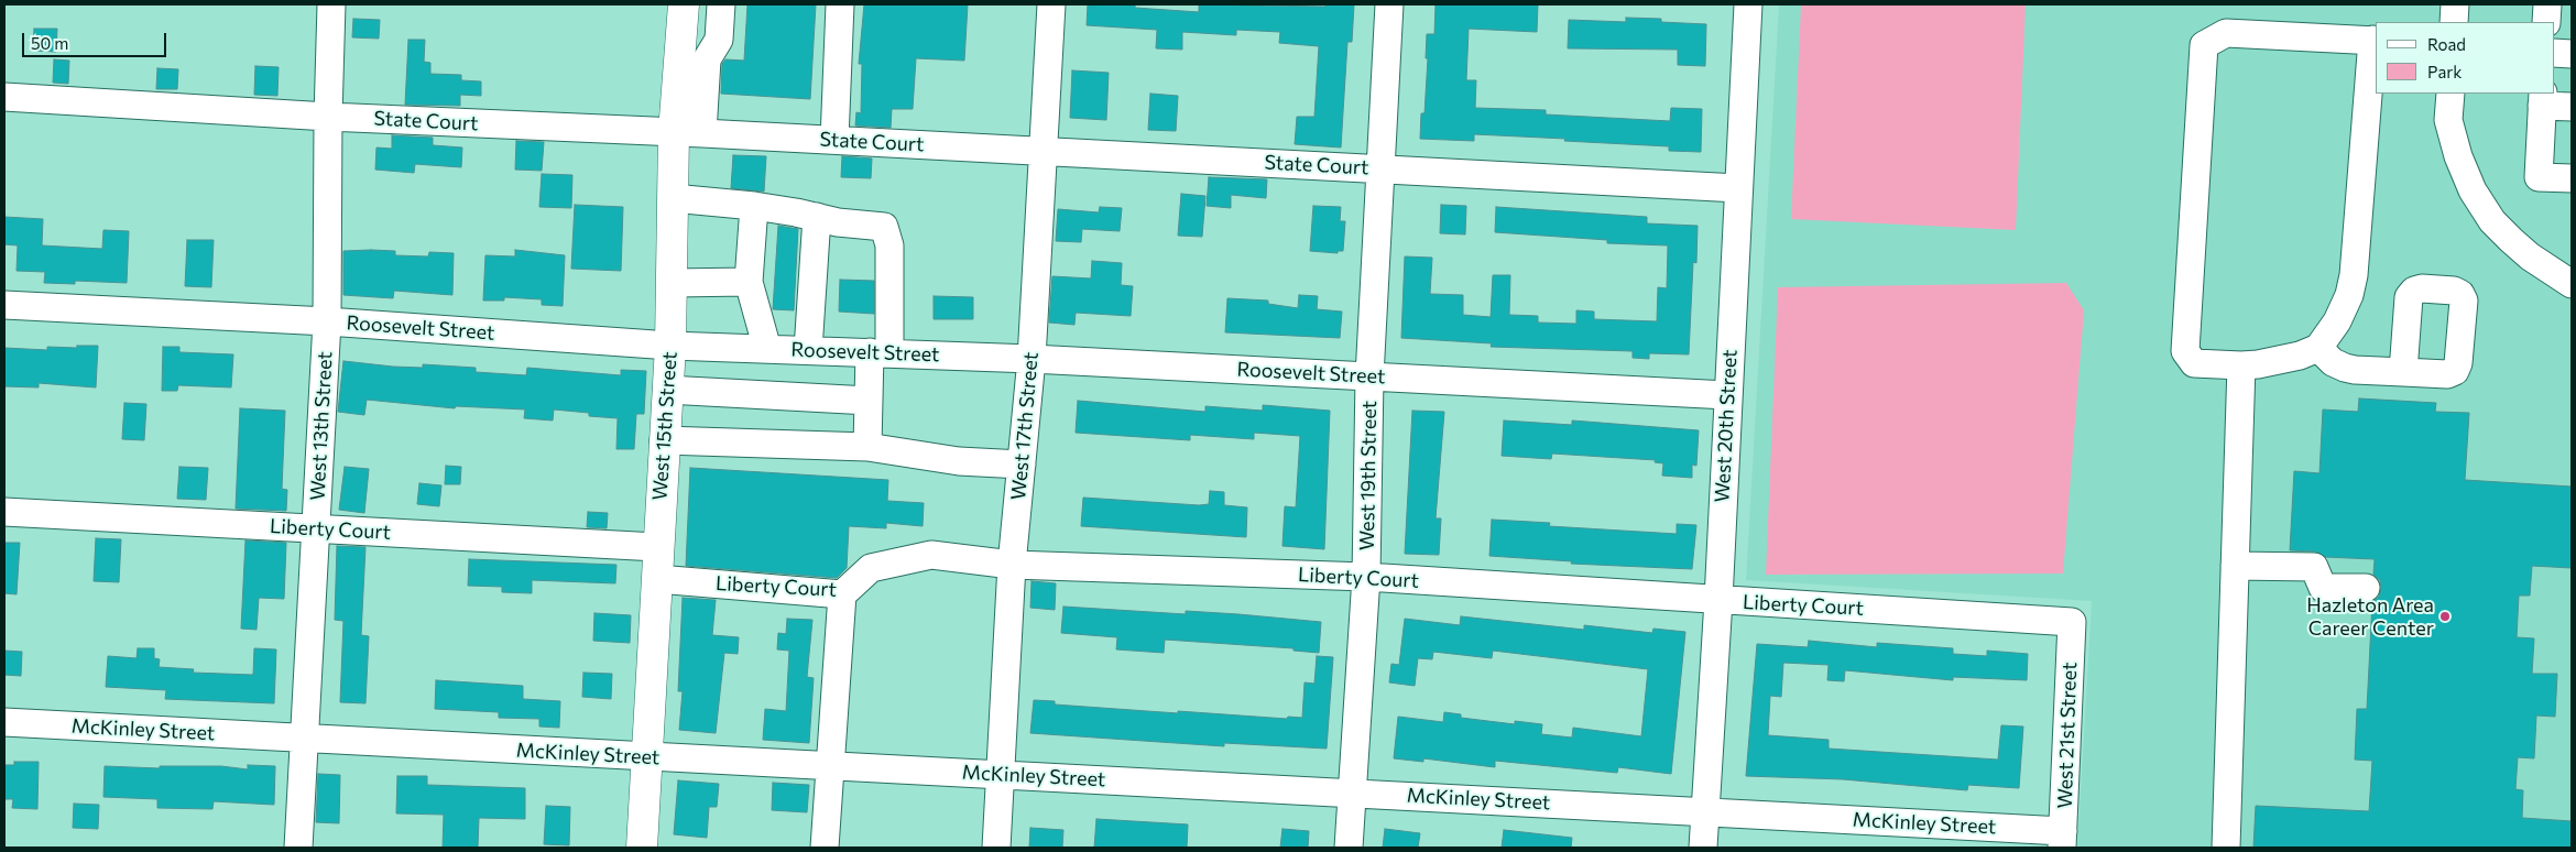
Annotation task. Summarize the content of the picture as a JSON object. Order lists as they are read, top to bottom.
{
  "streets": {
    "main road": ["West 15th Street"],
    "street": [
      "State Court",
      "Roosevelt Street",
      "West 13th Street",
      "West 17th Street",
      "West 20th Street",
      "West 19th Street",
      "Liberty Court",
      "McKinley Street",
      "West 21st Street"
    ]
  },
  "crossings": [
    ["State Court", "West 13th Street"],
    ["State Court", "West 15th Street"],
    ["State Court", "West 17th Street"],
    ["State Court", "West 20th Street"],
    ["State Court", "West 19th Street"],
    ["Roosevelt Street", "West 13th Street"],
    ["Roosevelt Street", "West 15th Street"],
    ["Roosevelt Street", "West 17th Street"],
    ["Roosevelt Street", "West 20th Street"],
    ["Roosevelt Street", "West 19th Street"],
    ["West 13th Street", "Liberty Court"],
    ["West 13th Street", "McKinley Street"],
    ["West 15th Street", "Liberty Court"],
    ["West 15th Street", "McKinley Street"],
    ["West 17th Street", "Liberty Court"],
    ["West 17th Street", "McKinley Street"],
    ["West 20th Street", "Liberty Court"],
    ["West 20th Street", "McKinley Street"],
    ["West 19th Street", "Liberty Court"],
    ["West 19th Street", "McKinley Street"],
    ["Liberty Court", "West 21st Street"],
    ["McKinley Street", "West 21st Street"]
  ],
  "places": ["Hazleton Area Career Center"],
  "legend": ["Road", "Park"],
  "scale_bar": "50 m"
}
